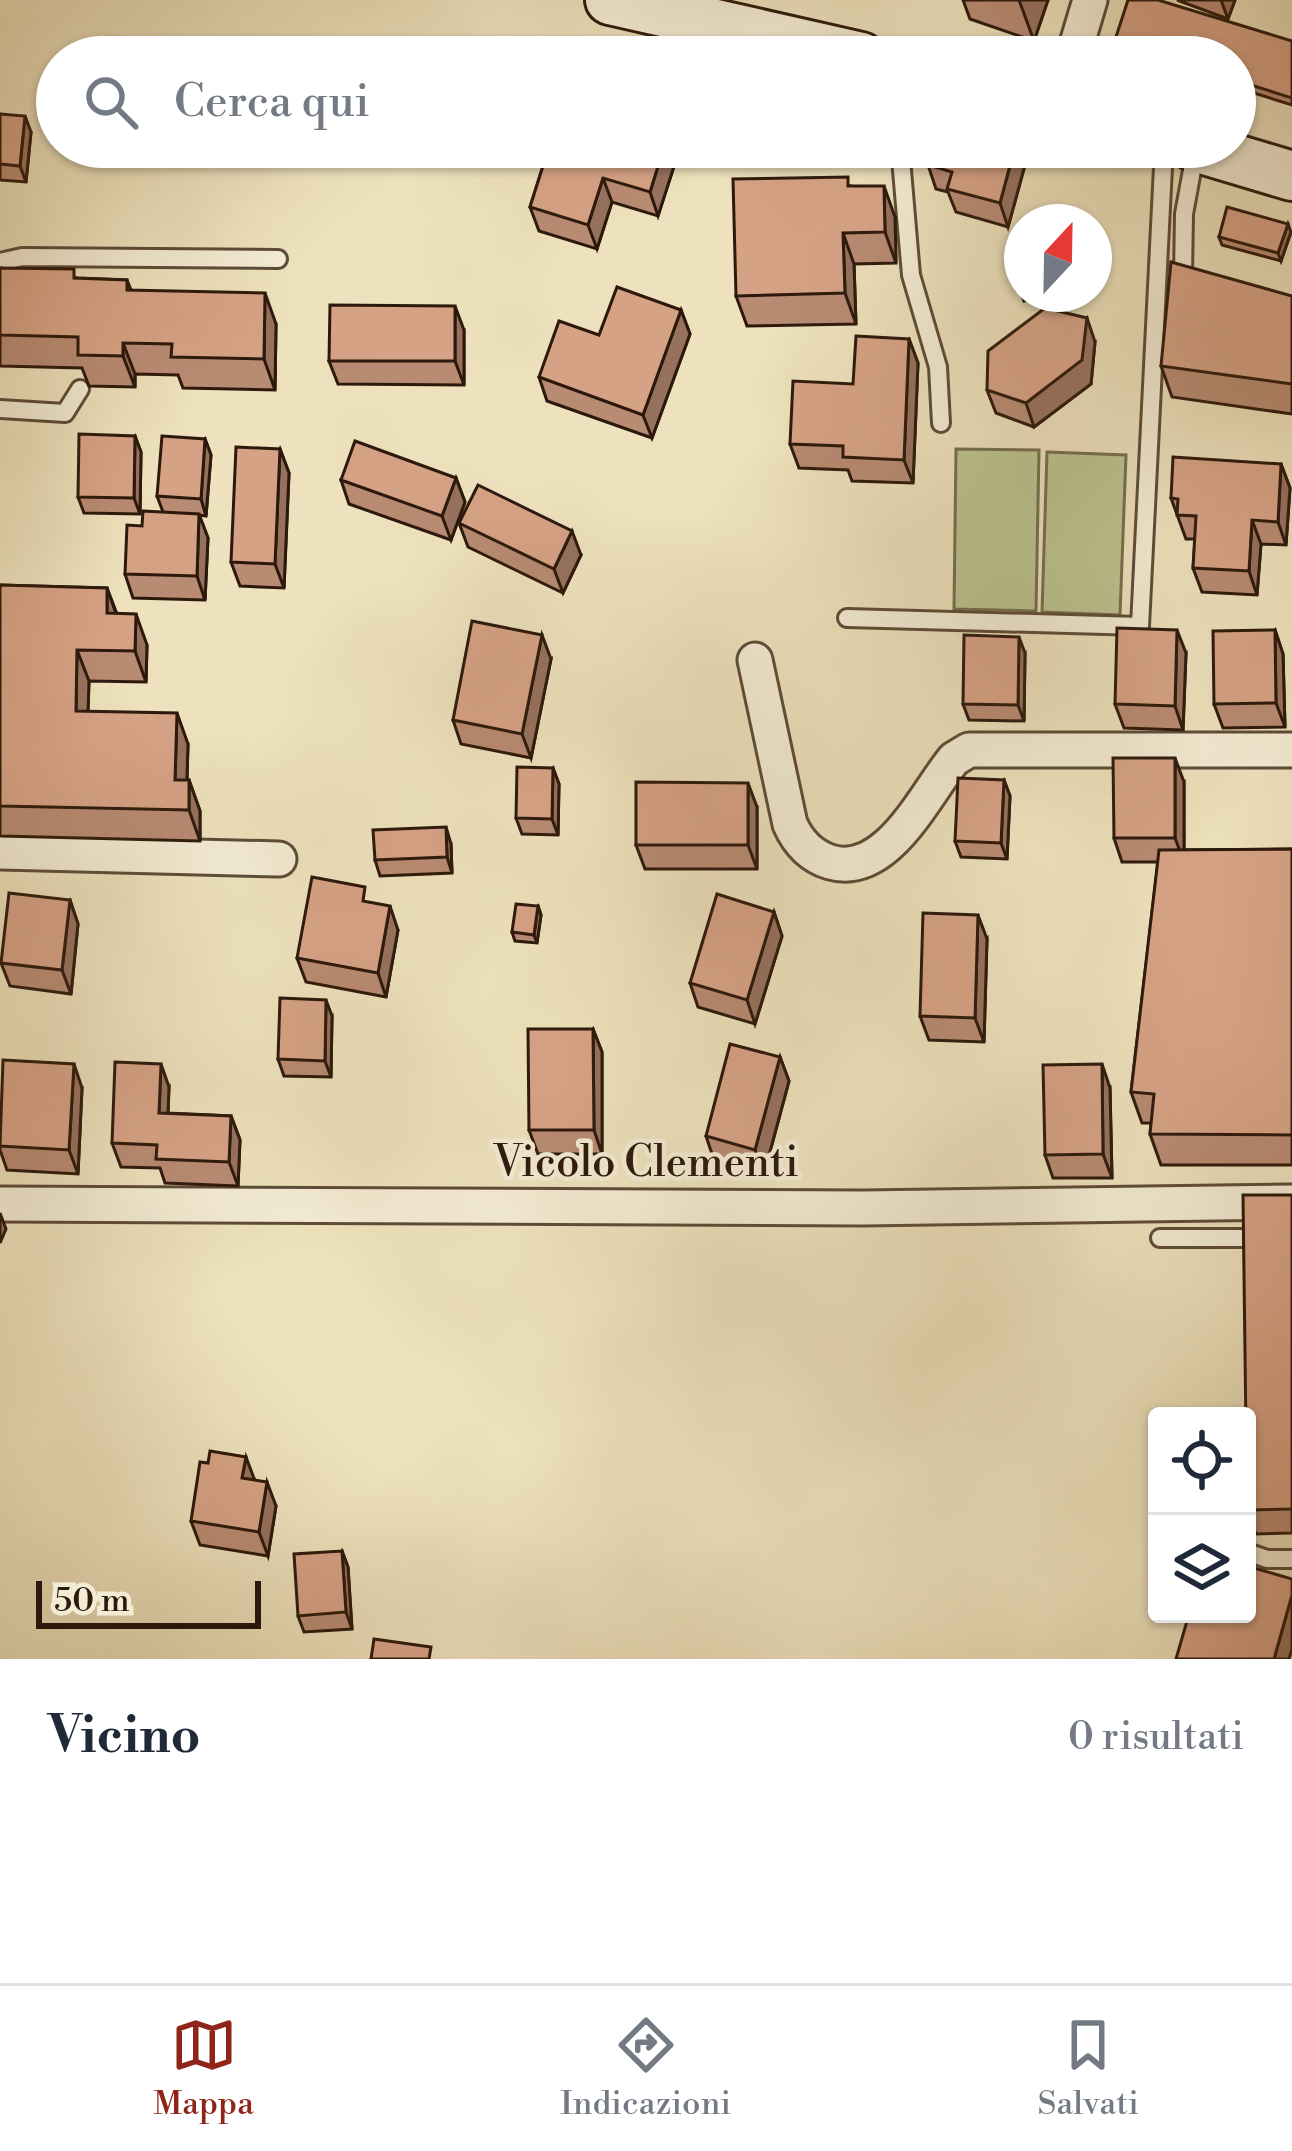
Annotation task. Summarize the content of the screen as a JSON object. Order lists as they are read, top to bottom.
{
  "streets": {
    "street": ["Vicolo Clementi"]
  },
  "scale_bar": "50 m",
  "north": "top",
  "page": {
    "search": "Cerca qui",
    "scale": "50 m",
    "heading": ["Vicino", "0 risultati"],
    "nav": ["Mappa", "Indicazioni", "Salvati"]
  }
}
